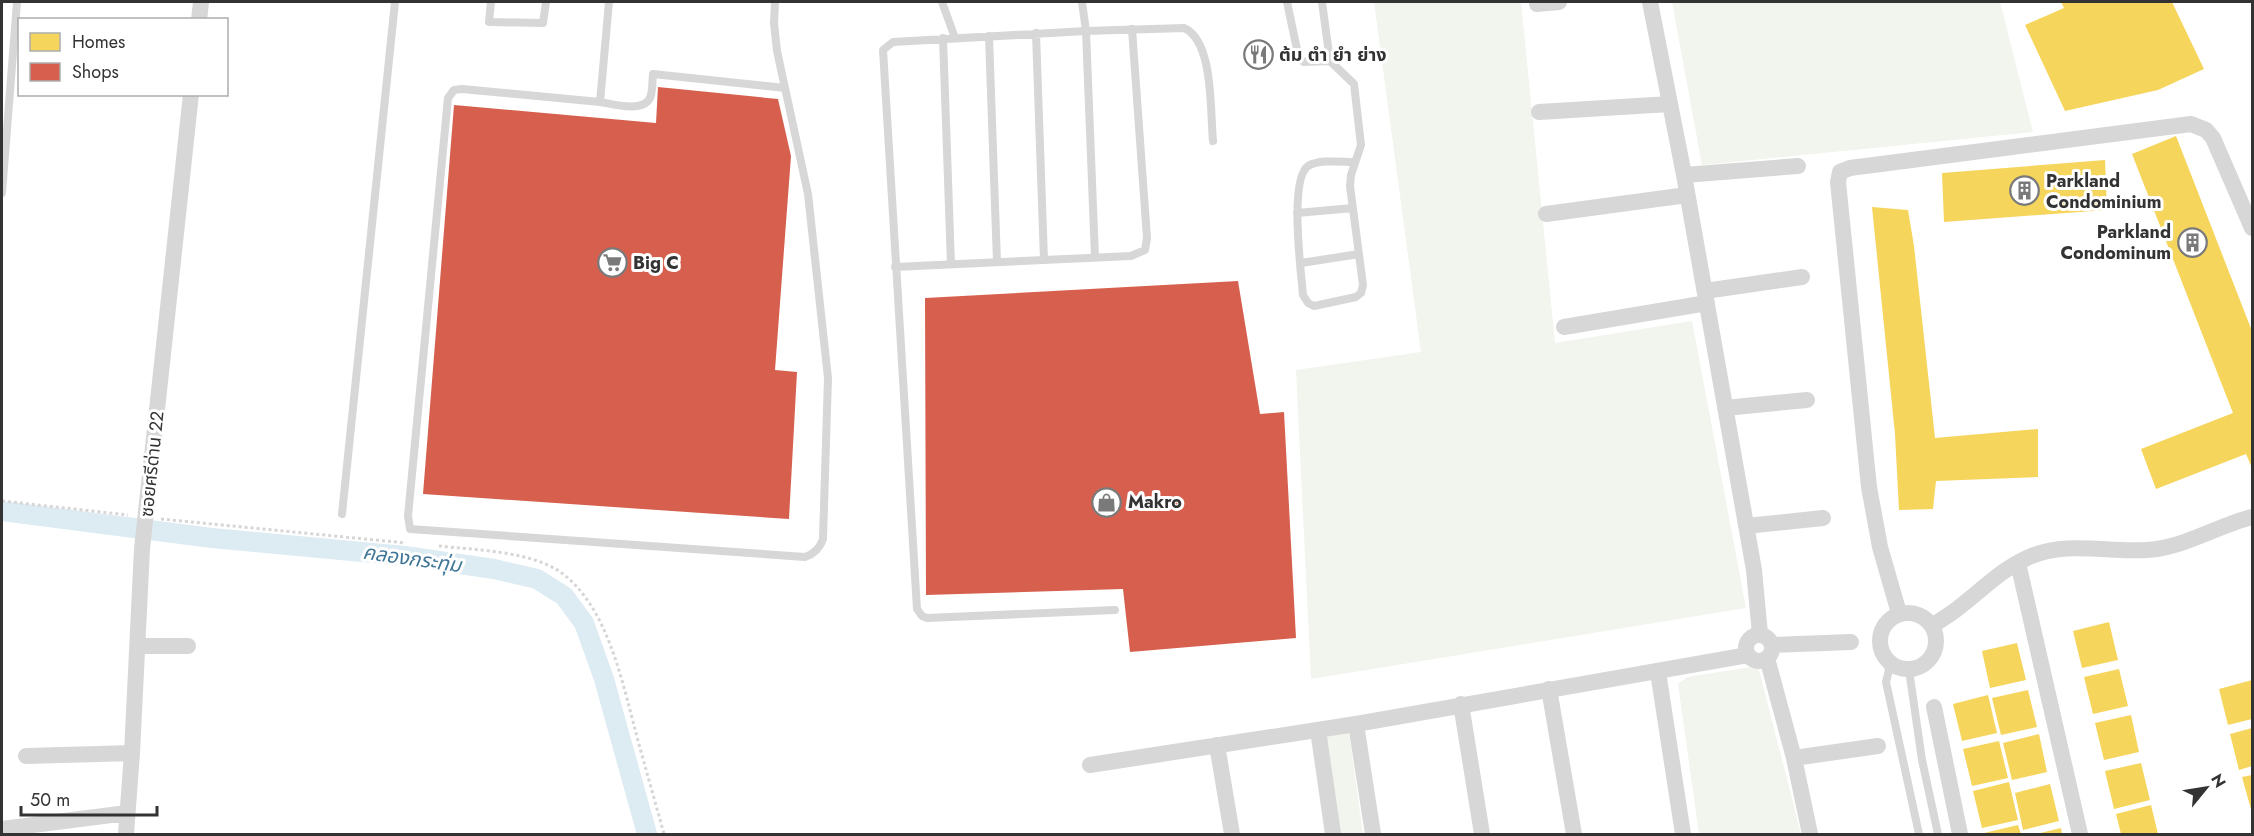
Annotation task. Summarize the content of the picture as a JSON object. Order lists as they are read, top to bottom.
{
  "streets": {
    "street": ["ซอยศรีด่าน 22"]
  },
  "water": ["คลองกระทุ่ม"],
  "places": {
    "restaurant": ["ต้ม ตำ ยำ ย่าง"],
    "building": ["Parkland Condominium", "Parkland Condominum"],
    "supermarket": ["Big C"],
    "shop": ["Makro"]
  },
  "legend": ["Homes", "Shops"],
  "scale_bar": "50 m",
  "north": "top right"
}
